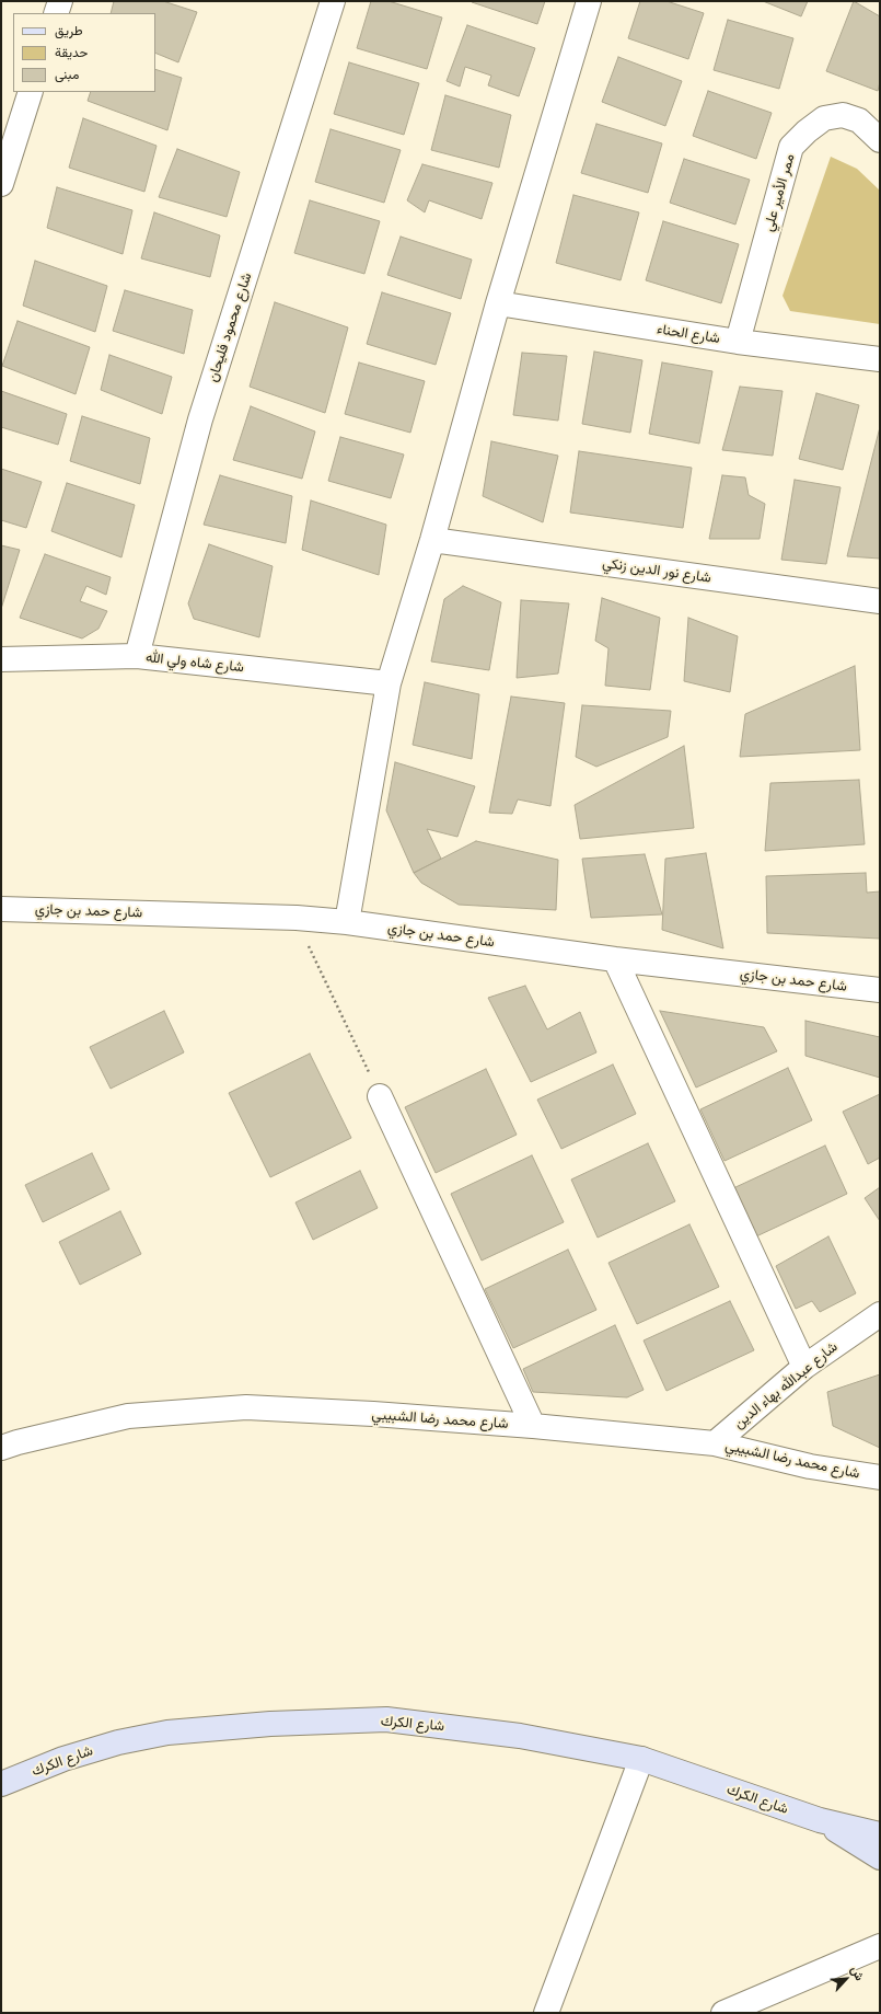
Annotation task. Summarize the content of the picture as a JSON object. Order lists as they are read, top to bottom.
{
  "streets": {
    "street": [
      "ممر الأمير علي",
      "شارع محمود فليحان",
      "شارع الحناء",
      "شارع نور الدين زنكي",
      "شارع شاه ولي الله",
      "شارع حمد بن جازي",
      "شارع عبدالله بهاء الدين",
      "شارع محمد رضا الشبيبي",
      "شارع الكرك"
    ]
  },
  "crossings": [
    ["ممر الأمير علي", "شارع الحناء"],
    ["شارع محمود فليحان", "شارع شاه ولي الله"],
    ["شارع عبدالله بهاء الدين", "شارع محمد رضا الشبيبي"]
  ],
  "legend": ["طريق", "حديقة", "مبنى"],
  "north": "top right"
}
